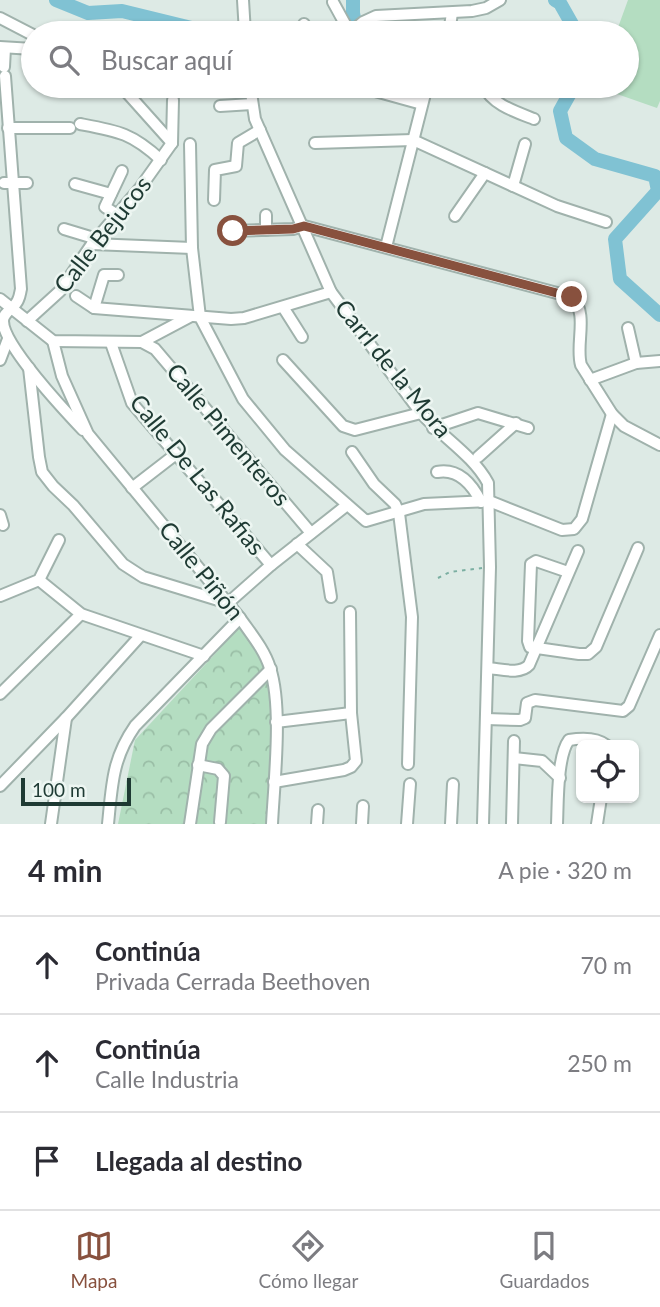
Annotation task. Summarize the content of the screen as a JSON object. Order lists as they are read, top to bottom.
{
  "streets": {
    "street": [
      "Calle Bejucos",
      "Carrl de la Mora",
      "Calle Pimenteros",
      "Calle De Las Rafias",
      "Calle Piñón"
    ]
  },
  "crossings": [
    ["Calle Pimenteros", "Calle De Las Rafias"],
    ["Calle Pimenteros", "Calle Piñón"]
  ],
  "scale_bar": "100 m",
  "page": {
    "search": "Buscar aquí",
    "scale": "100 m",
    "heading": ["4 min", "A pie · 320 m"],
    "list": [
      ["Continúa", "Privada Cerrada Beethoven", "70 m"],
      ["Continúa", "Calle Industria", "250 m"],
      "Llegada al destino"
    ],
    "nav": ["Mapa", "Cómo llegar", "Guardados"]
  }
}
